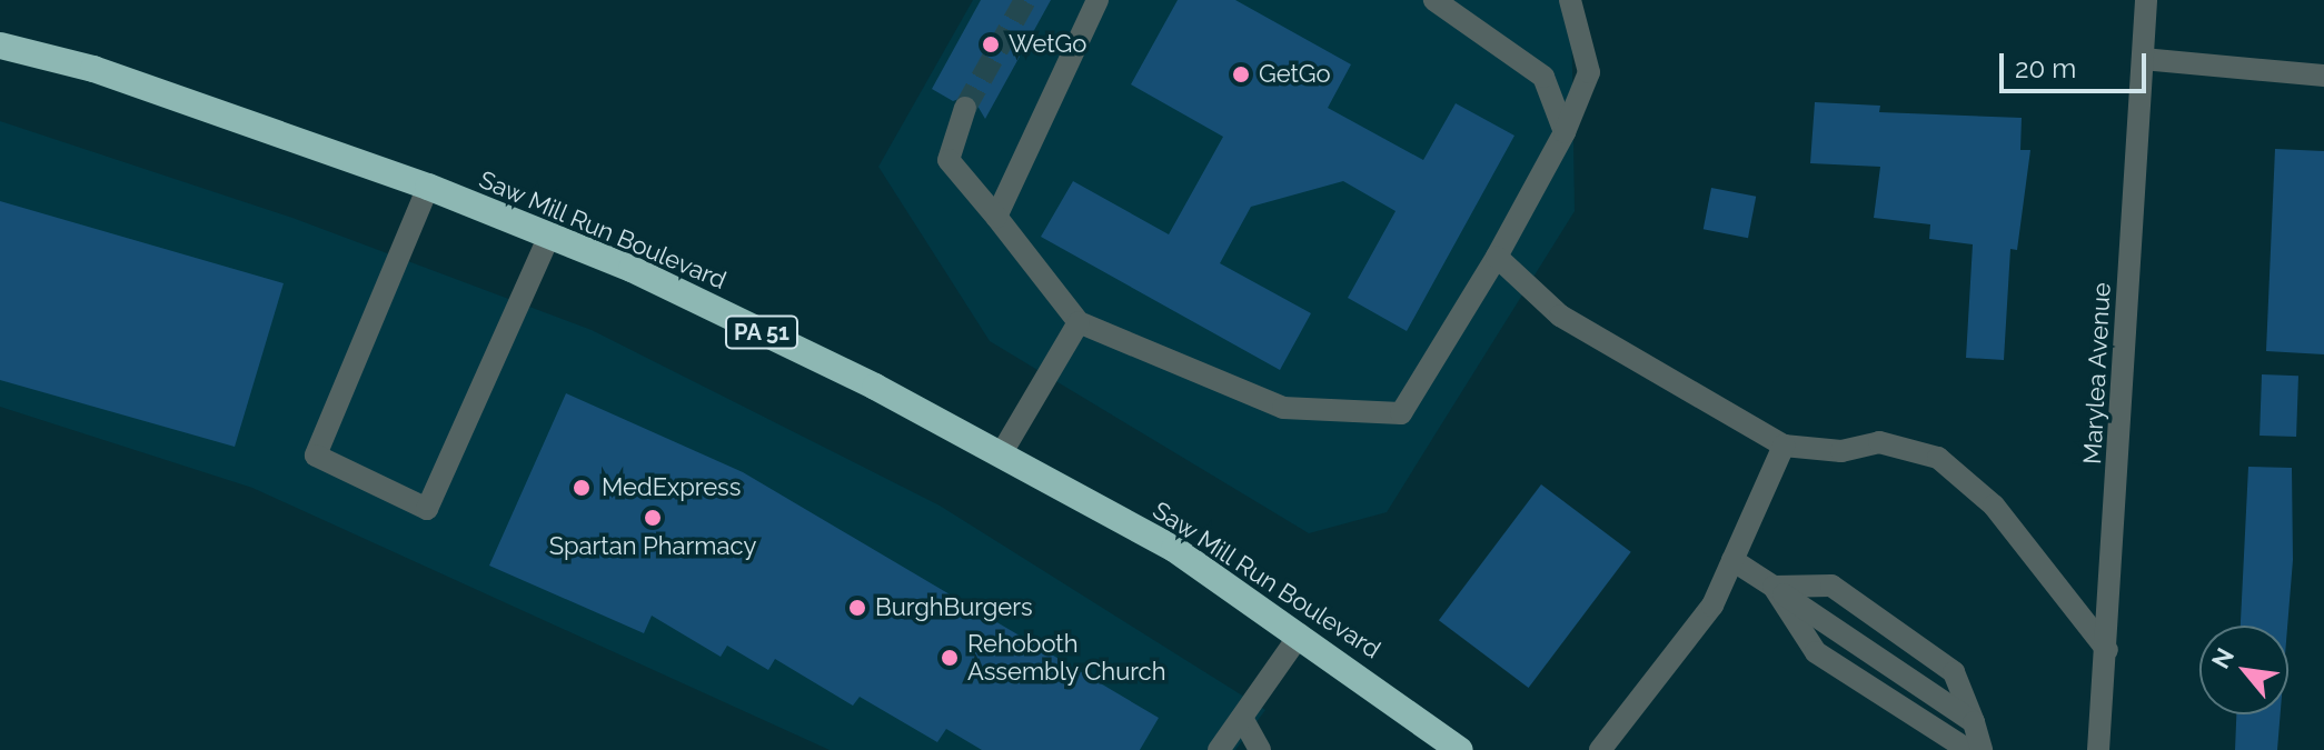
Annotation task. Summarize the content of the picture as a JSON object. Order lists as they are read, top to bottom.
{
  "streets": {
    "highway": ["Saw Mill Run Boulevard", "PA 51"],
    "street": ["Marylea Avenue"]
  },
  "places": [
    "WetGo",
    "GetGo",
    "MedExpress",
    "Spartan Pharmacy",
    "BurghBurgers",
    "Rehoboth Assembly Church"
  ],
  "scale_bar": "20 m",
  "north": "top left"
}
